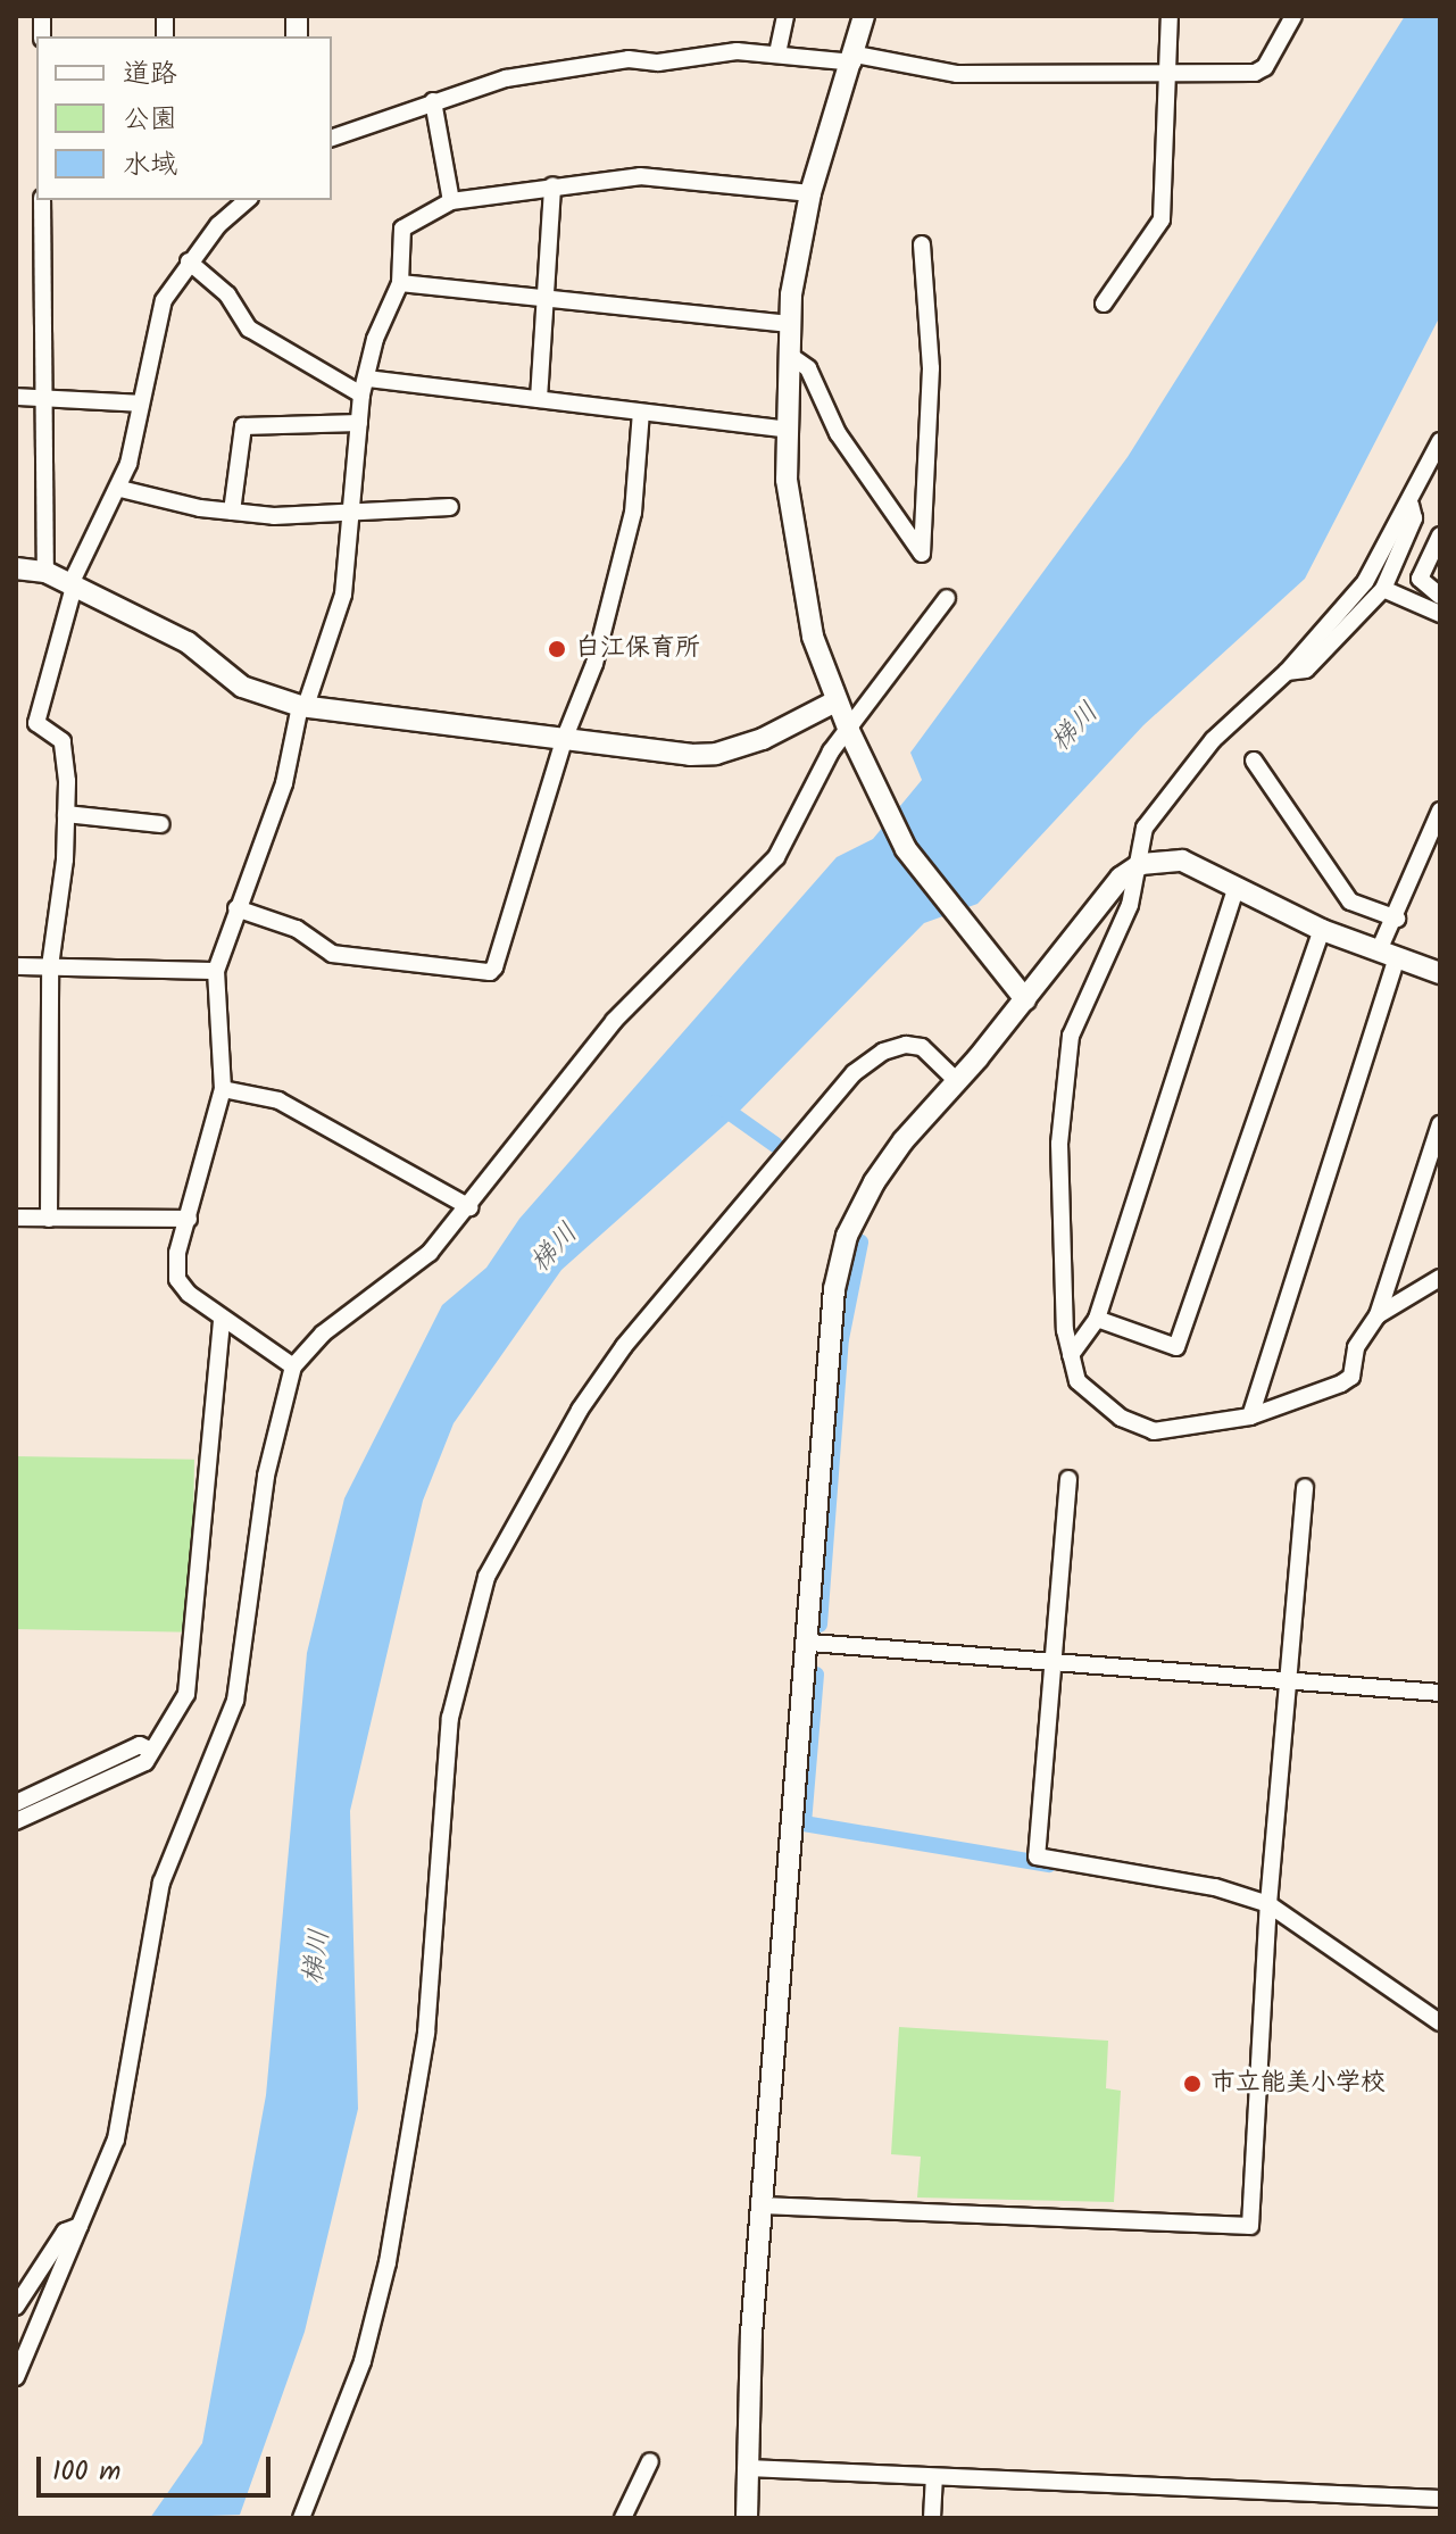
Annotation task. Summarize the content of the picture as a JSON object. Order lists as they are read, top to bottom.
{
  "water": ["梯川"],
  "places": ["白江保育所", "市立能美小学校"],
  "legend": ["道路", "公園", "水域"],
  "scale_bar": "100 m"
}
